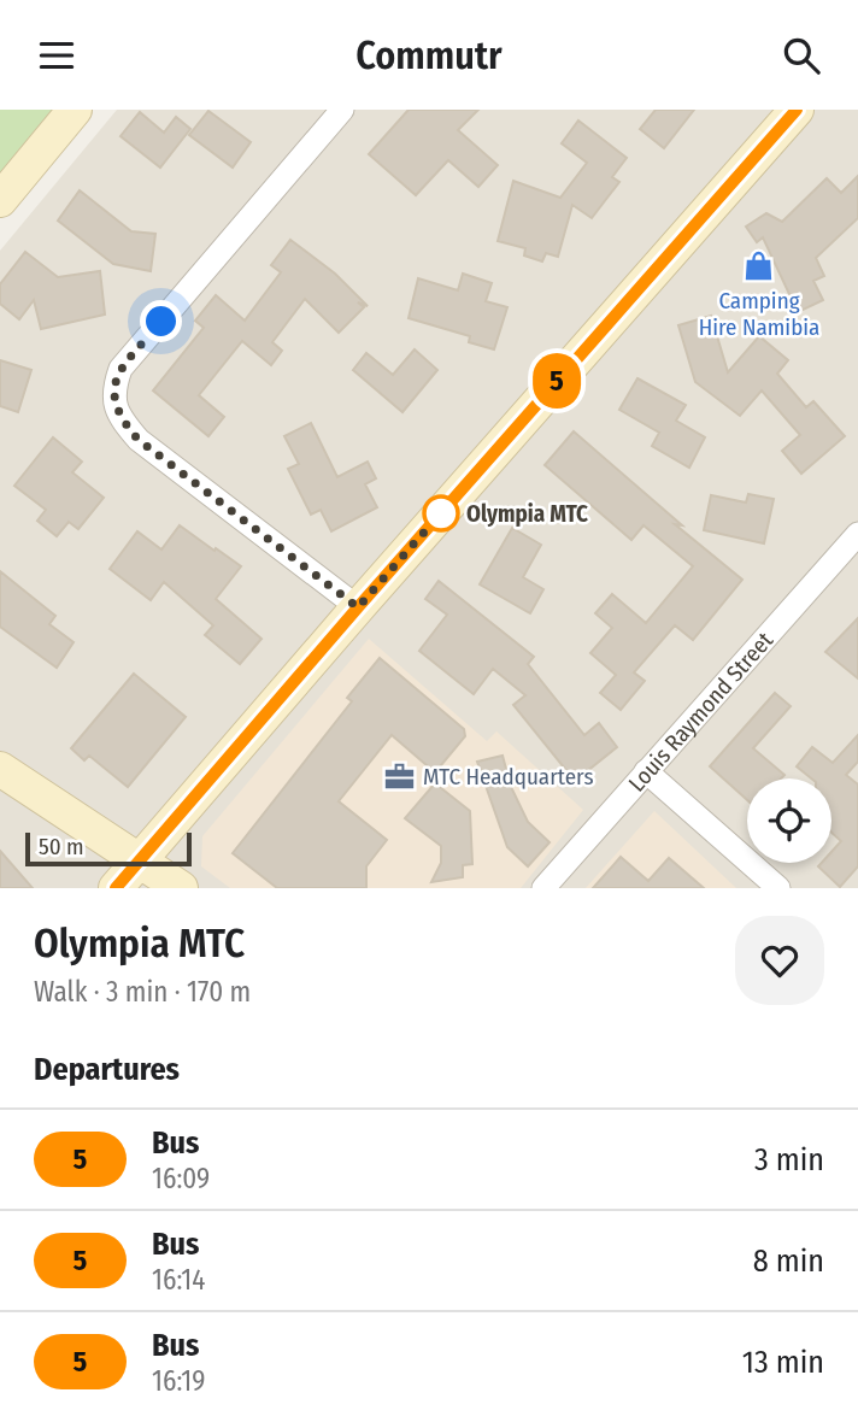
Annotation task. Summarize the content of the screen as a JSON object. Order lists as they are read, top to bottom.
{
  "streets": {
    "street": ["Louis Raymond Street"]
  },
  "places": {
    "shop": ["Camping Hire Namibia"],
    "other": ["Olympia MTC"],
    "office": ["MTC Headquarters"]
  },
  "lines": ["bus line 5"],
  "scale_bar": "50 m",
  "page": {
    "header": "Commutr",
    "on_map": "5",
    "scale": "50 m",
    "heading": [
      ["Olympia MTC", "Walk · 3 min · 170 m"],
      "Departures"
    ],
    "list": [
      {
        "mark": "5",
        "name": "Bus",
        "note": "16:09",
        "value": "3 min"
      },
      {
        "mark": "5",
        "name": "Bus",
        "note": "16:14",
        "value": "8 min"
      },
      {
        "mark": "5",
        "name": "Bus",
        "note": "16:19",
        "value": "13 min"
      }
    ]
  }
}
